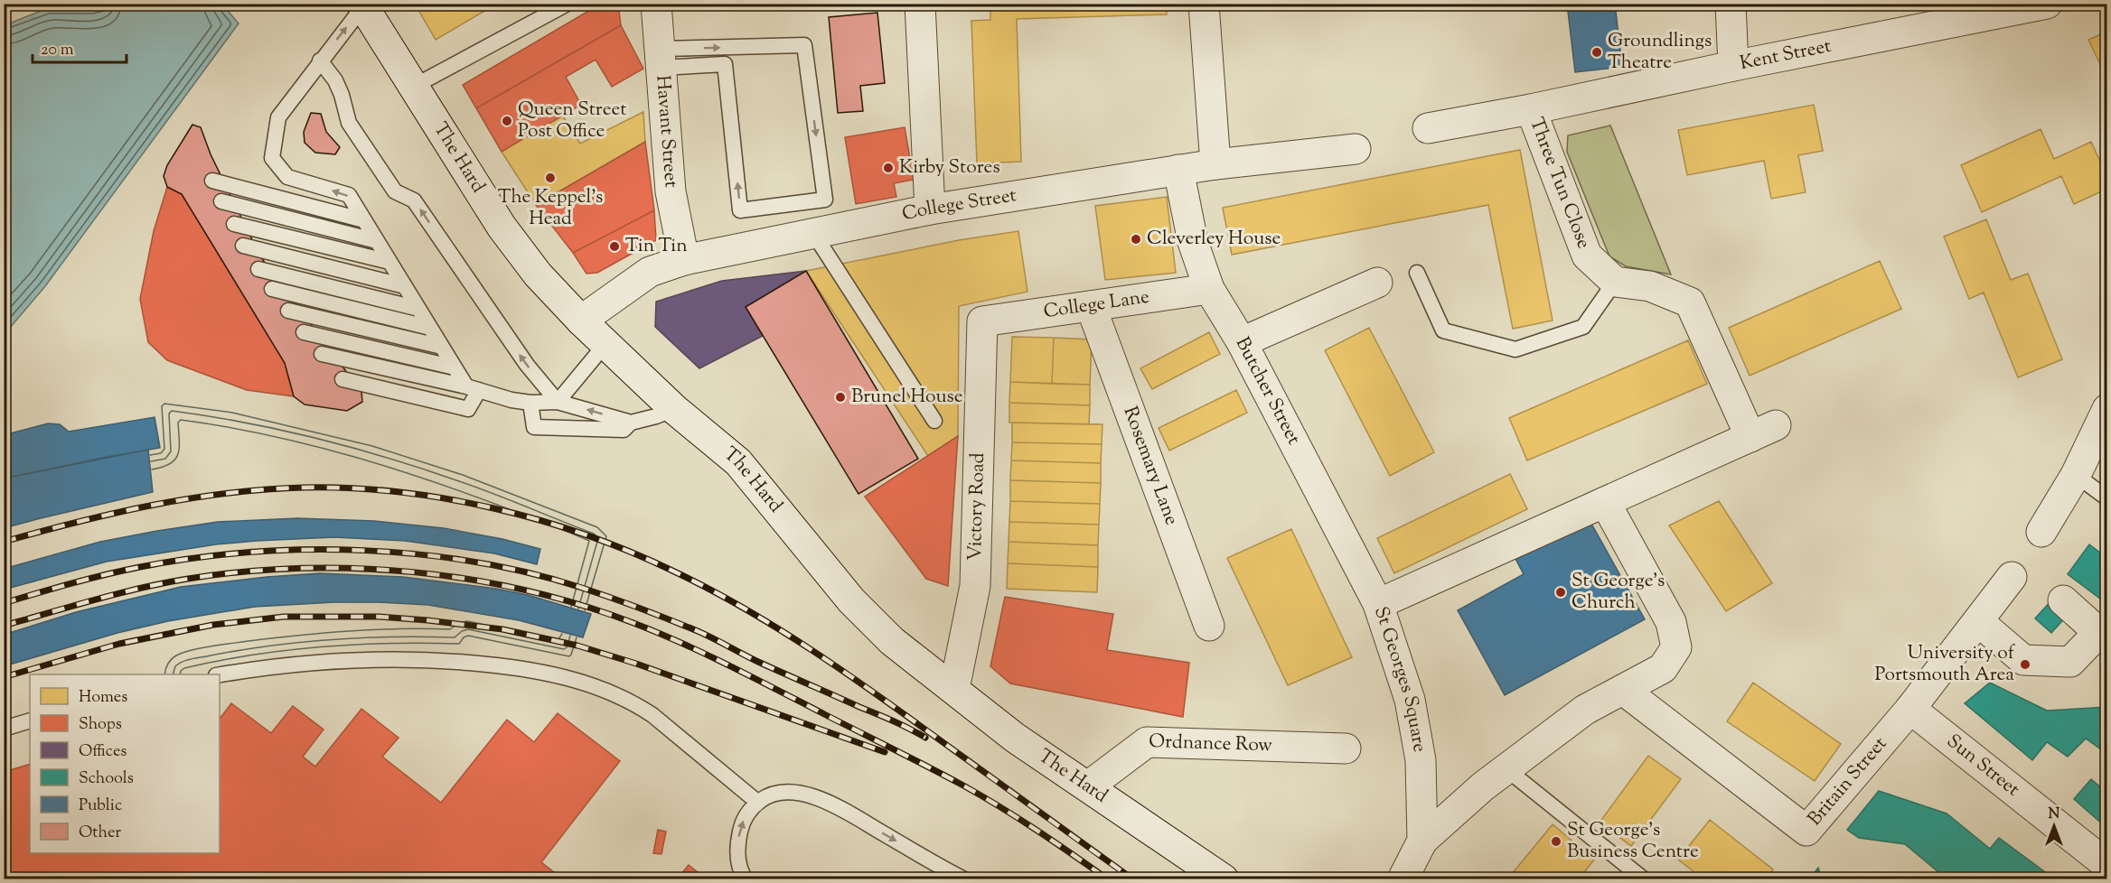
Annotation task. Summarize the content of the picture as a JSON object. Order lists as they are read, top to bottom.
{
  "streets": {
    "street": [
      "Kent Street",
      "Havant Street",
      "The Hard",
      "Three Tun Close",
      "College Street",
      "College Lane",
      "Butcher Street",
      "Rosemary Lane",
      "Victory Road",
      "St Georges Square",
      "Ordnance Row",
      "Sun Street",
      "Britain Street"
    ]
  },
  "crossings": [
    ["Kent Street", "Three Tun Close"],
    ["Havant Street", "College Street"],
    ["The Hard", "College Street"],
    ["The Hard", "Victory Road"],
    ["The Hard", "Ordnance Row"],
    ["Three Tun Close", "St Georges Square"],
    ["College Street", "Butcher Street"],
    ["College Lane", "Butcher Street"],
    ["College Lane", "Rosemary Lane"],
    ["College Lane", "Victory Road"],
    ["Butcher Street", "St Georges Square"],
    ["St Georges Square", "Britain Street"],
    ["Sun Street", "Britain Street"]
  ],
  "places": [
    "Groundlings Theatre",
    "Queen Street Post Office",
    "Kirby Stores",
    "The Keppel's Head",
    "Cleverley House",
    "Tin Tin",
    "Brunel House",
    "St George's Church",
    "University of Portsmouth Area",
    "St George's Business Centre"
  ],
  "legend": [
    "Homes",
    "Shops",
    "Offices",
    "Schools",
    "Public",
    "Other"
  ],
  "scale_bar": "20 m",
  "north": "top"
}
